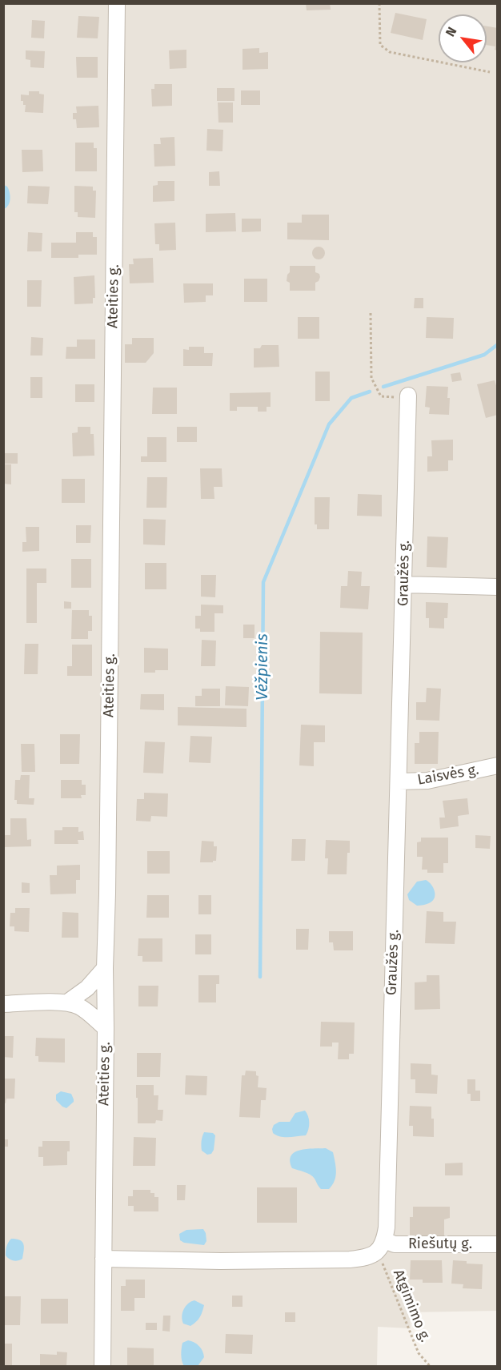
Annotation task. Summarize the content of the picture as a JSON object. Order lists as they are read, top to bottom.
{
  "streets": {
    "street": [
      "Ateities g.",
      "Graužės g.",
      "Laisvės g.",
      "Riešutų g."
    ],
    "path": ["Atgimimo g."]
  },
  "crossings": [
    ["Graužės g.", "Laisvės g."],
    ["Graužės g.", "Riešutų g."],
    ["Graužės g.", "Atgimimo g."],
    ["Riešutų g.", "Atgimimo g."]
  ],
  "water": ["Vėžpienis"],
  "north": "top left"
}
